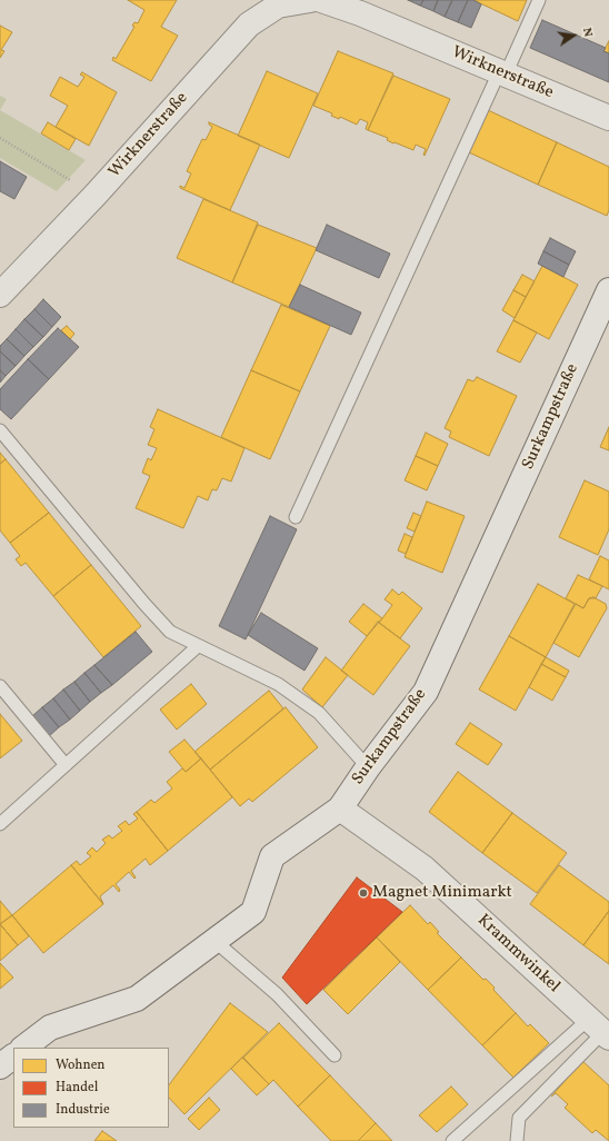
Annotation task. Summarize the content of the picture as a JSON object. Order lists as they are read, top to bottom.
{
  "streets": {
    "street": ["Wirknerstraße", "Surkampstraße", "Krammwinkel"]
  },
  "crossings": [
    ["Surkampstraße", "Krammwinkel"]
  ],
  "places": ["Magnet Minimarkt"],
  "legend": ["Wohnen", "Handel", "Industrie"],
  "north": "right"
}
